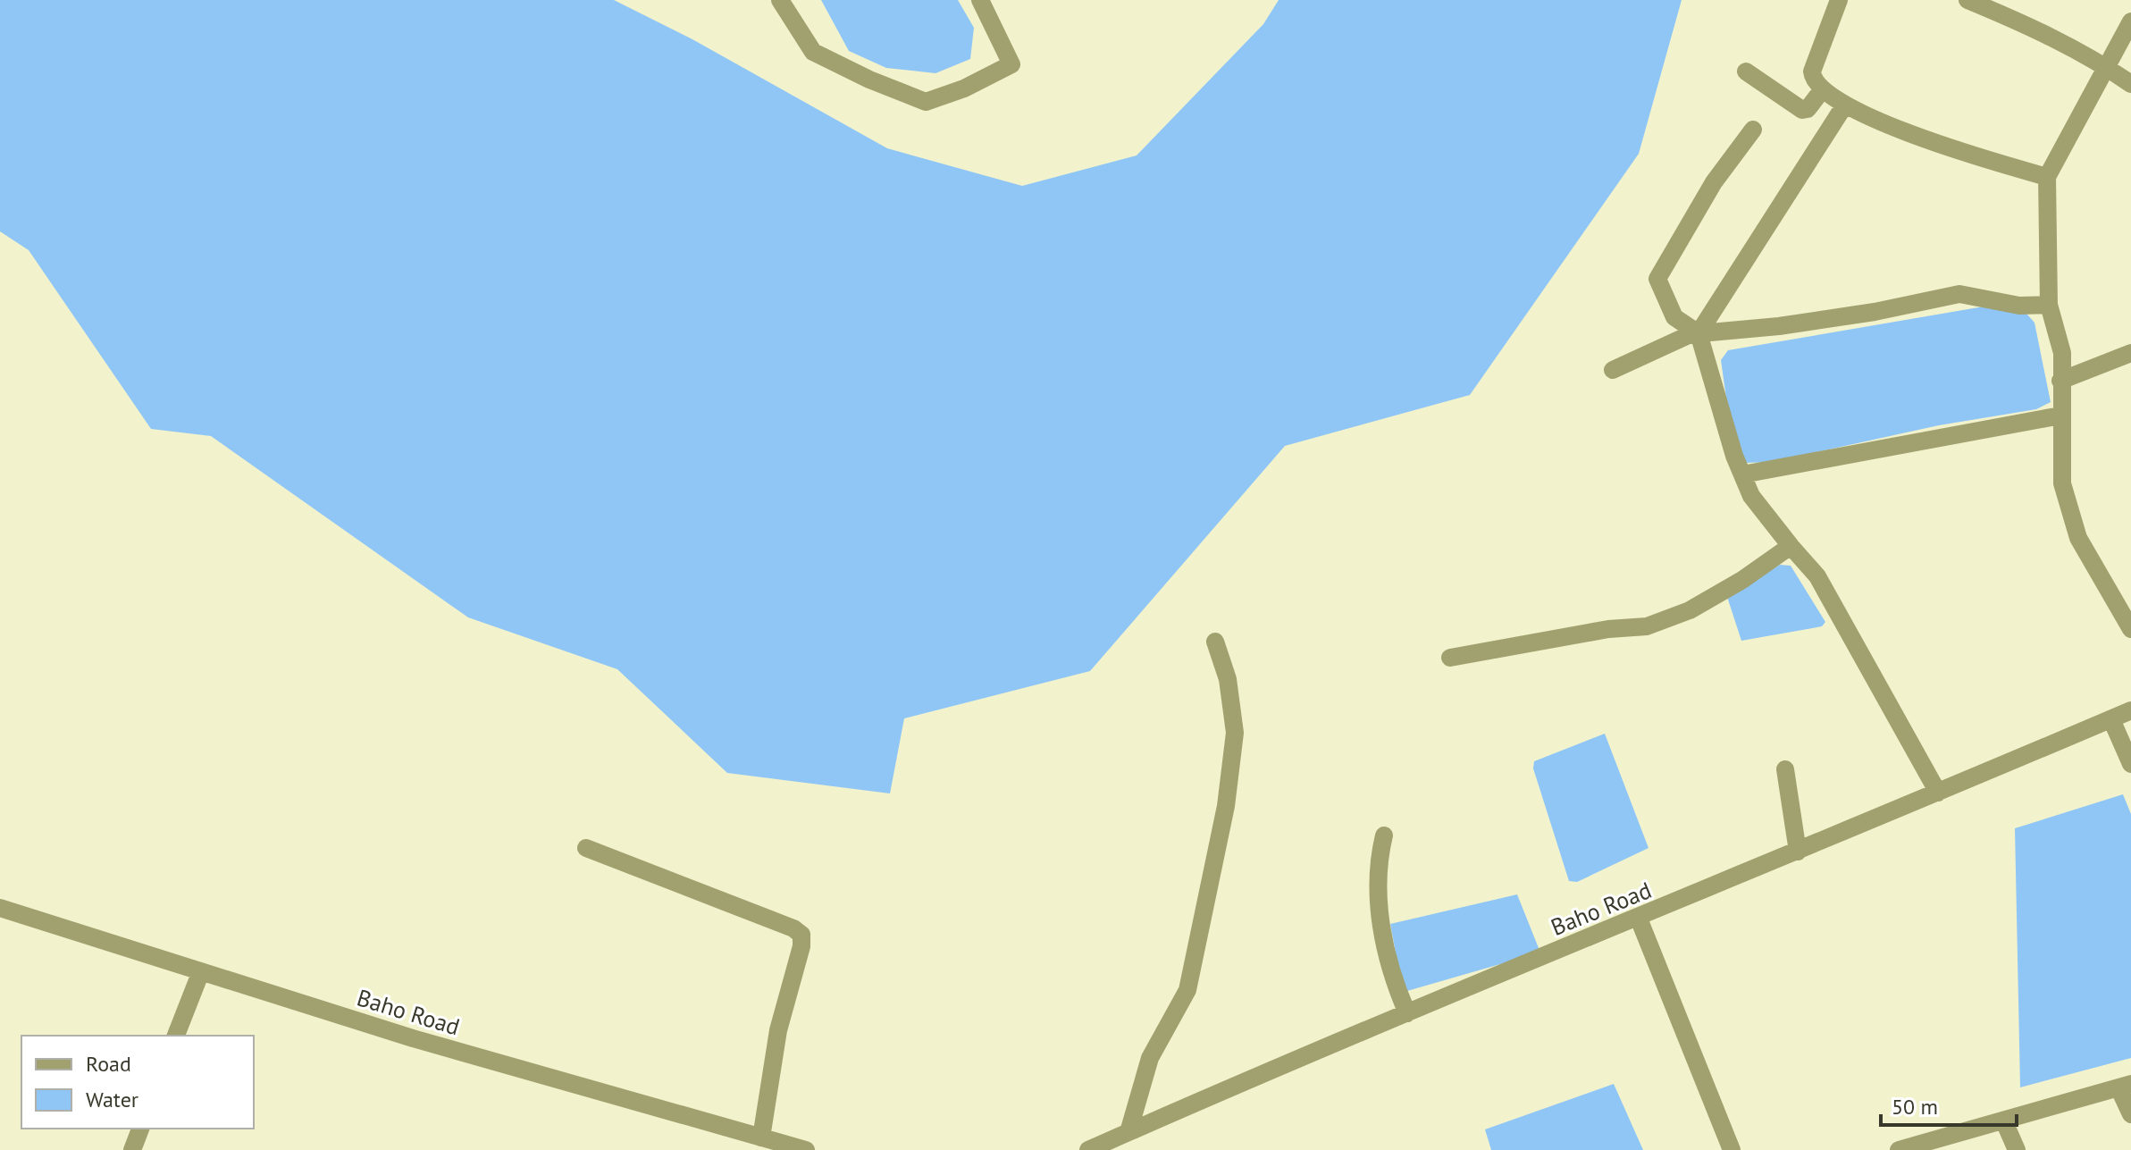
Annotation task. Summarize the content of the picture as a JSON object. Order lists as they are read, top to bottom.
{
  "streets": {
    "street": ["Baho Road"]
  },
  "legend": ["Road", "Water"],
  "scale_bar": "50 m"
}
